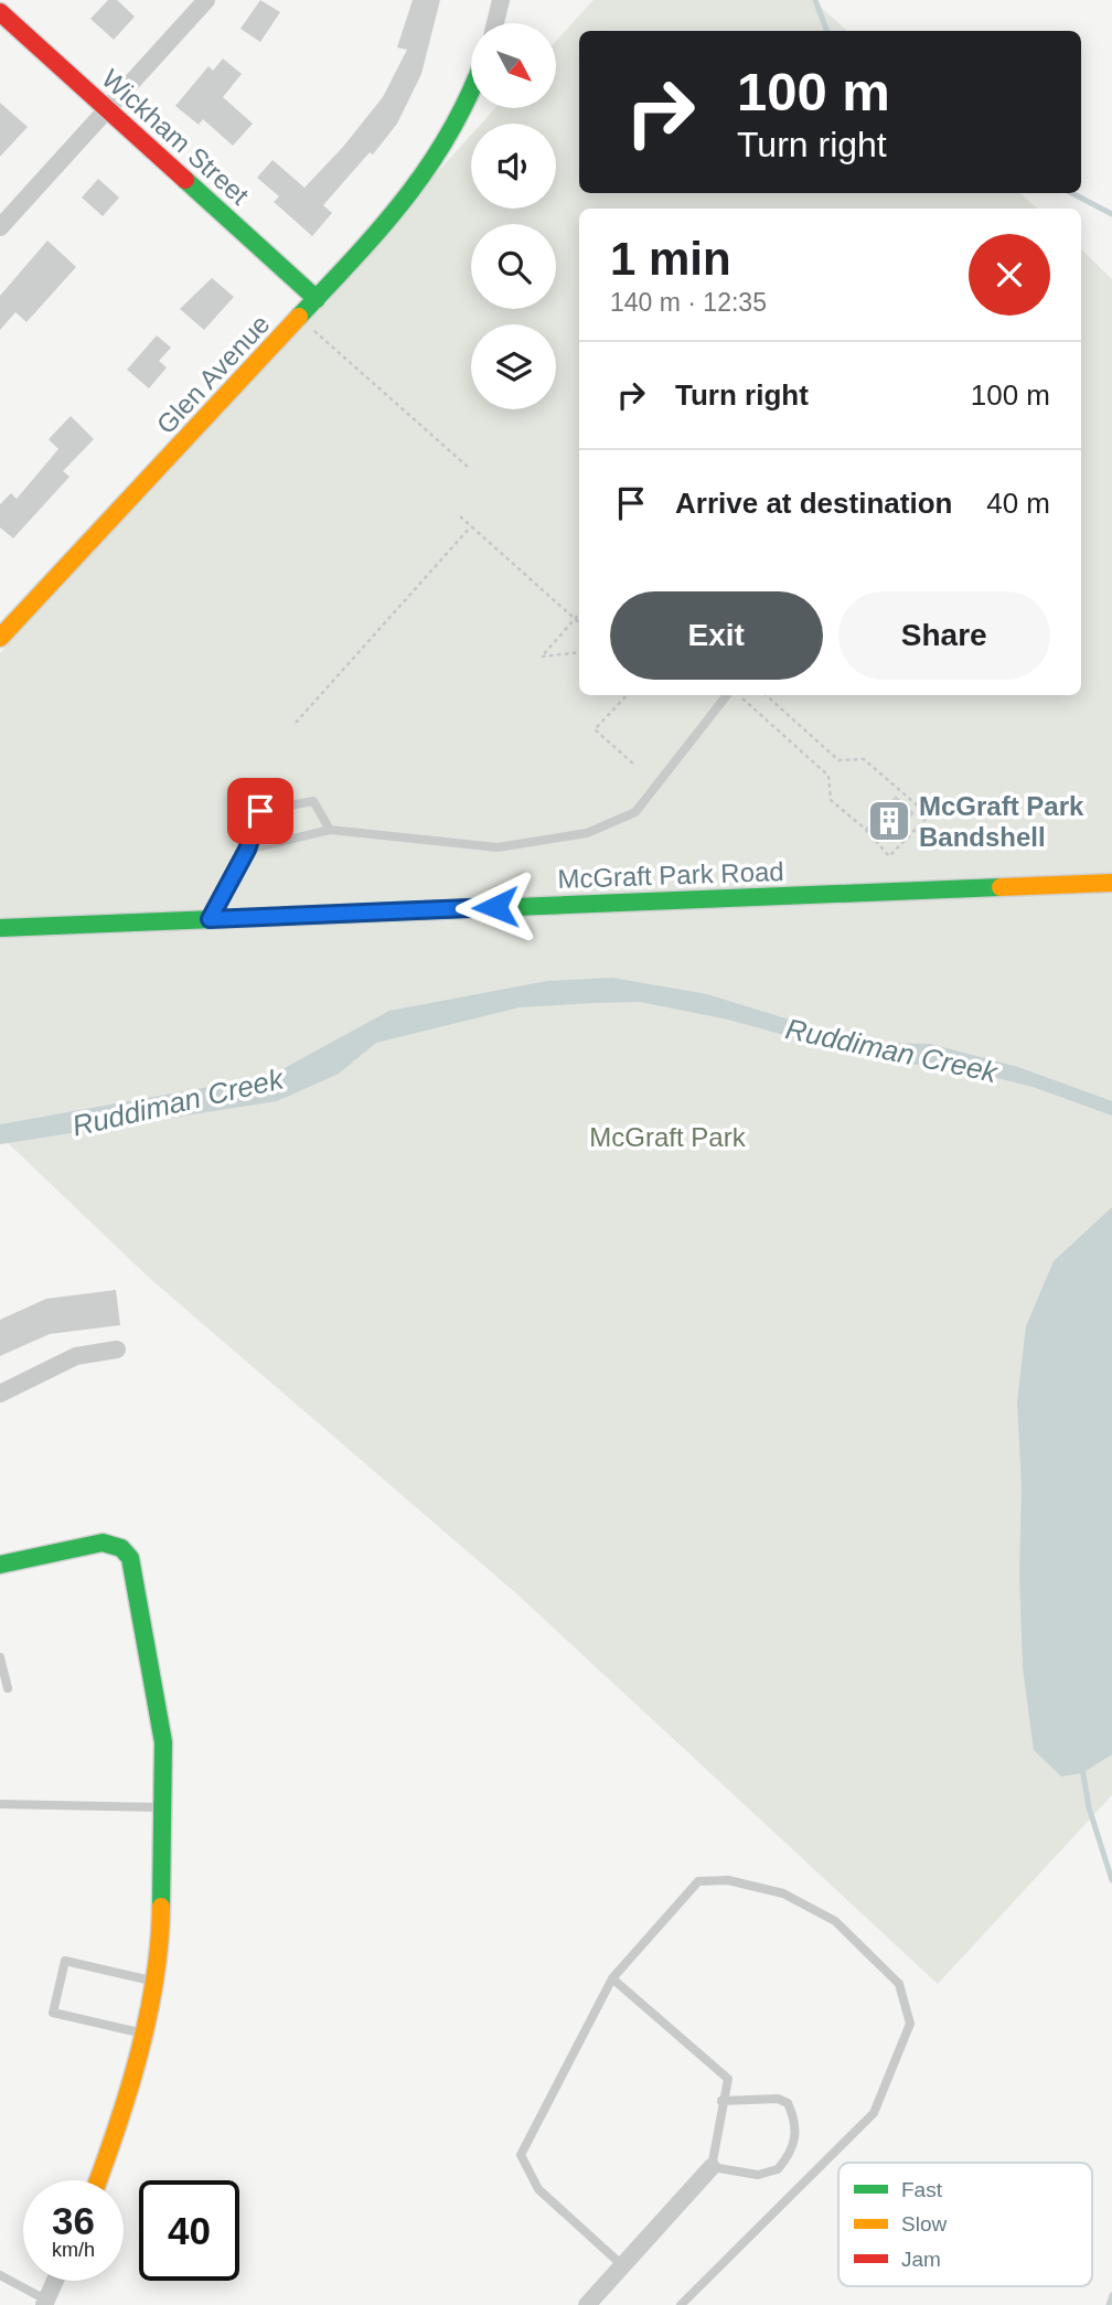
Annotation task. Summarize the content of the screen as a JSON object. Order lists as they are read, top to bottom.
{
  "streets": {
    "street": ["Wickham Street", "Glen Avenue", "McGraft Park Road"]
  },
  "crossings": [
    ["Wickham Street", "Glen Avenue"]
  ],
  "water": ["Ruddiman Creek"],
  "parks": ["McGraft Park"],
  "places": {
    "building": ["McGraft Park Bandshell"]
  },
  "legend": ["Fast", "Slow", "Jam"],
  "north": "bottom right",
  "page": {
    "turn": ["100 m", "Turn right"],
    "heading": ["1 min", "140 m · 12:35"],
    "list": [
      {
        "name": "Turn right",
        "value": "100 m"
      },
      {
        "name": "Arrive at destination",
        "value": "40 m"
      }
    ],
    "buttons": ["Exit", "Share"],
    "speed": "36 km/h",
    "limit": "40"
  }
}
